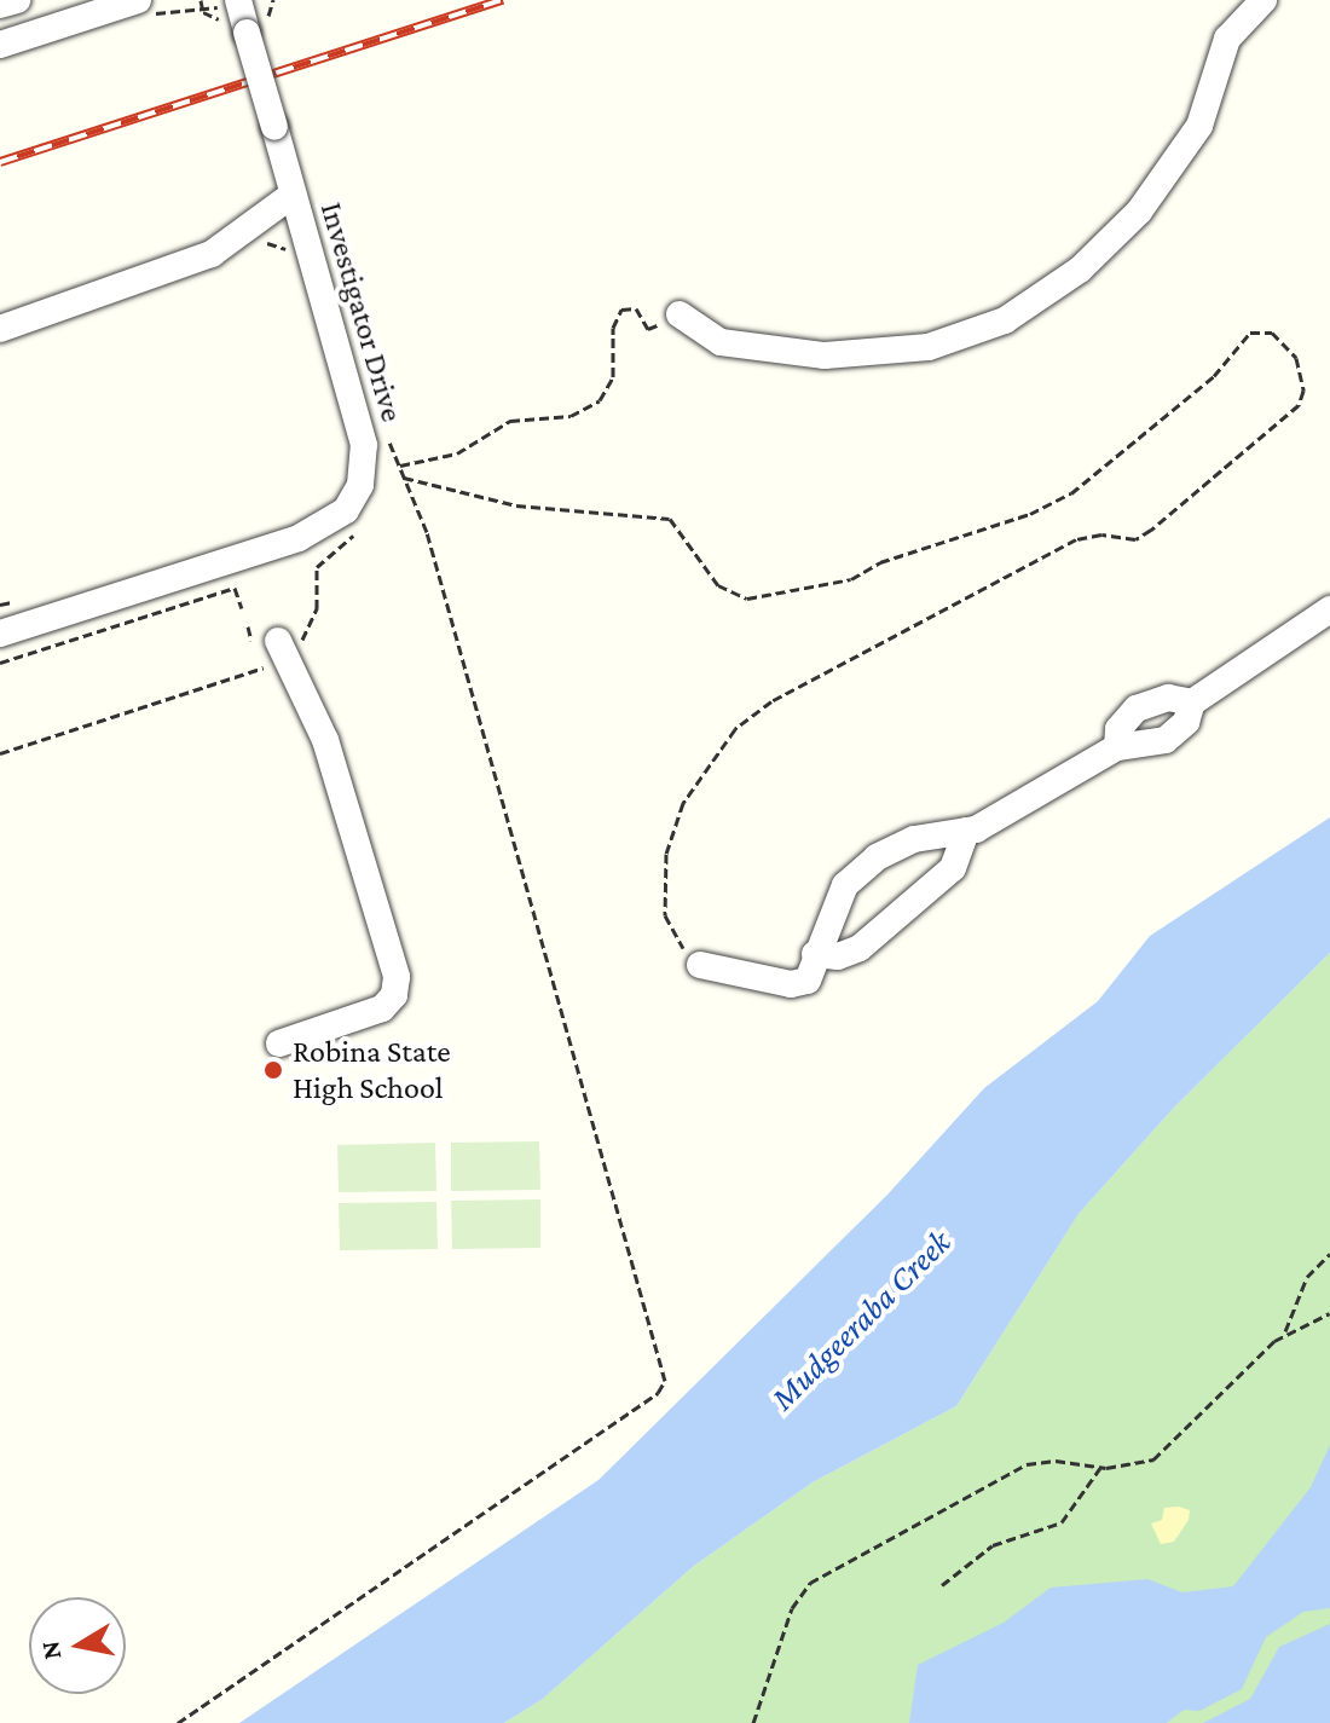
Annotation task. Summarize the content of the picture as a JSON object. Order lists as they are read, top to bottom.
{
  "streets": {
    "street": ["Investigator Drive"]
  },
  "water": ["Mudgeeraba Creek"],
  "places": ["Robina State High School"],
  "north": "left"
}
